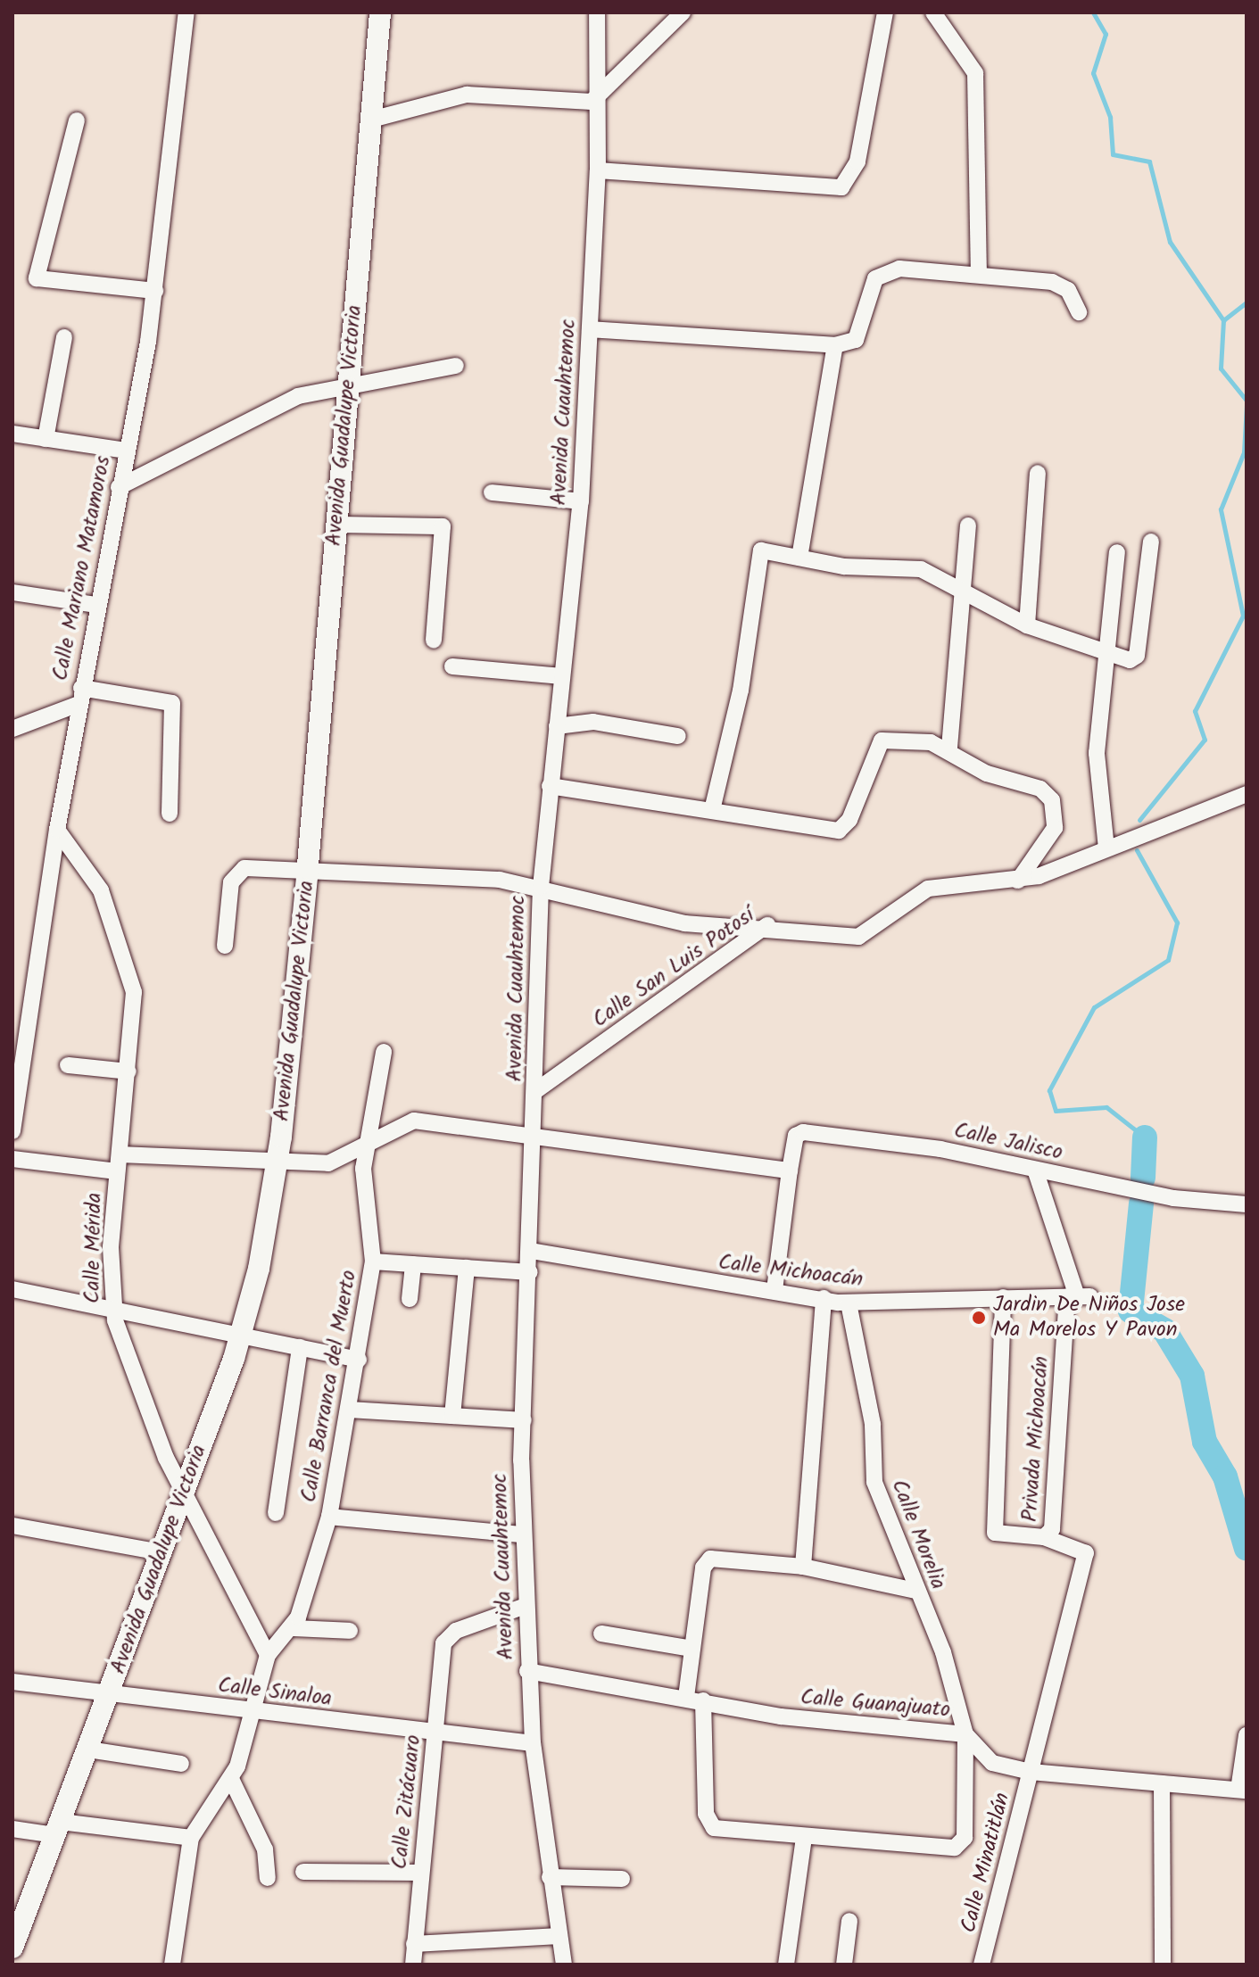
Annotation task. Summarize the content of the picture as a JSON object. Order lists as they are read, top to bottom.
{
  "streets": {
    "main road": ["Avenida Guadalupe Victoria"],
    "street": [
      "Avenida Cuauhtemoc",
      "Calle Mariano Matamoros",
      "Calle San Luis Potosí",
      "Calle Jalisco",
      "Calle Mérida",
      "Calle Michoacán",
      "Calle Barranca del Muerto",
      "Privada Michoacán",
      "Calle Morelia",
      "Calle Sinaloa",
      "Calle Guanajuato",
      "Calle Zitácuaro",
      "Calle Minatitlán"
    ]
  },
  "crossings": [
    ["Avenida Cuauhtemoc", "Calle San Luis Potosí"],
    ["Avenida Cuauhtemoc", "Calle Michoacán"],
    ["Avenida Cuauhtemoc", "Calle Sinaloa"],
    ["Avenida Cuauhtemoc", "Calle Guanajuato"],
    ["Avenida Cuauhtemoc", "Calle Zitácuaro"],
    ["Avenida Guadalupe Victoria", "Calle Mérida"],
    ["Avenida Guadalupe Victoria", "Calle Sinaloa"],
    ["Calle Mariano Matamoros", "Calle Mérida"],
    ["Calle Jalisco", "Calle Michoacán"],
    ["Calle Mérida", "Calle Barranca del Muerto"],
    ["Calle Michoacán", "Privada Michoacán"],
    ["Calle Michoacán", "Calle Morelia"],
    ["Calle Barranca del Muerto", "Calle Sinaloa"],
    ["Privada Michoacán", "Calle Minatitlán"],
    ["Calle Morelia", "Calle Guanajuato"],
    ["Calle Sinaloa", "Calle Zitácuaro"],
    ["Calle Guanajuato", "Calle Minatitlán"]
  ],
  "places": ["Jardin De Niños Jose Ma Morelos Y Pavon"]
}
